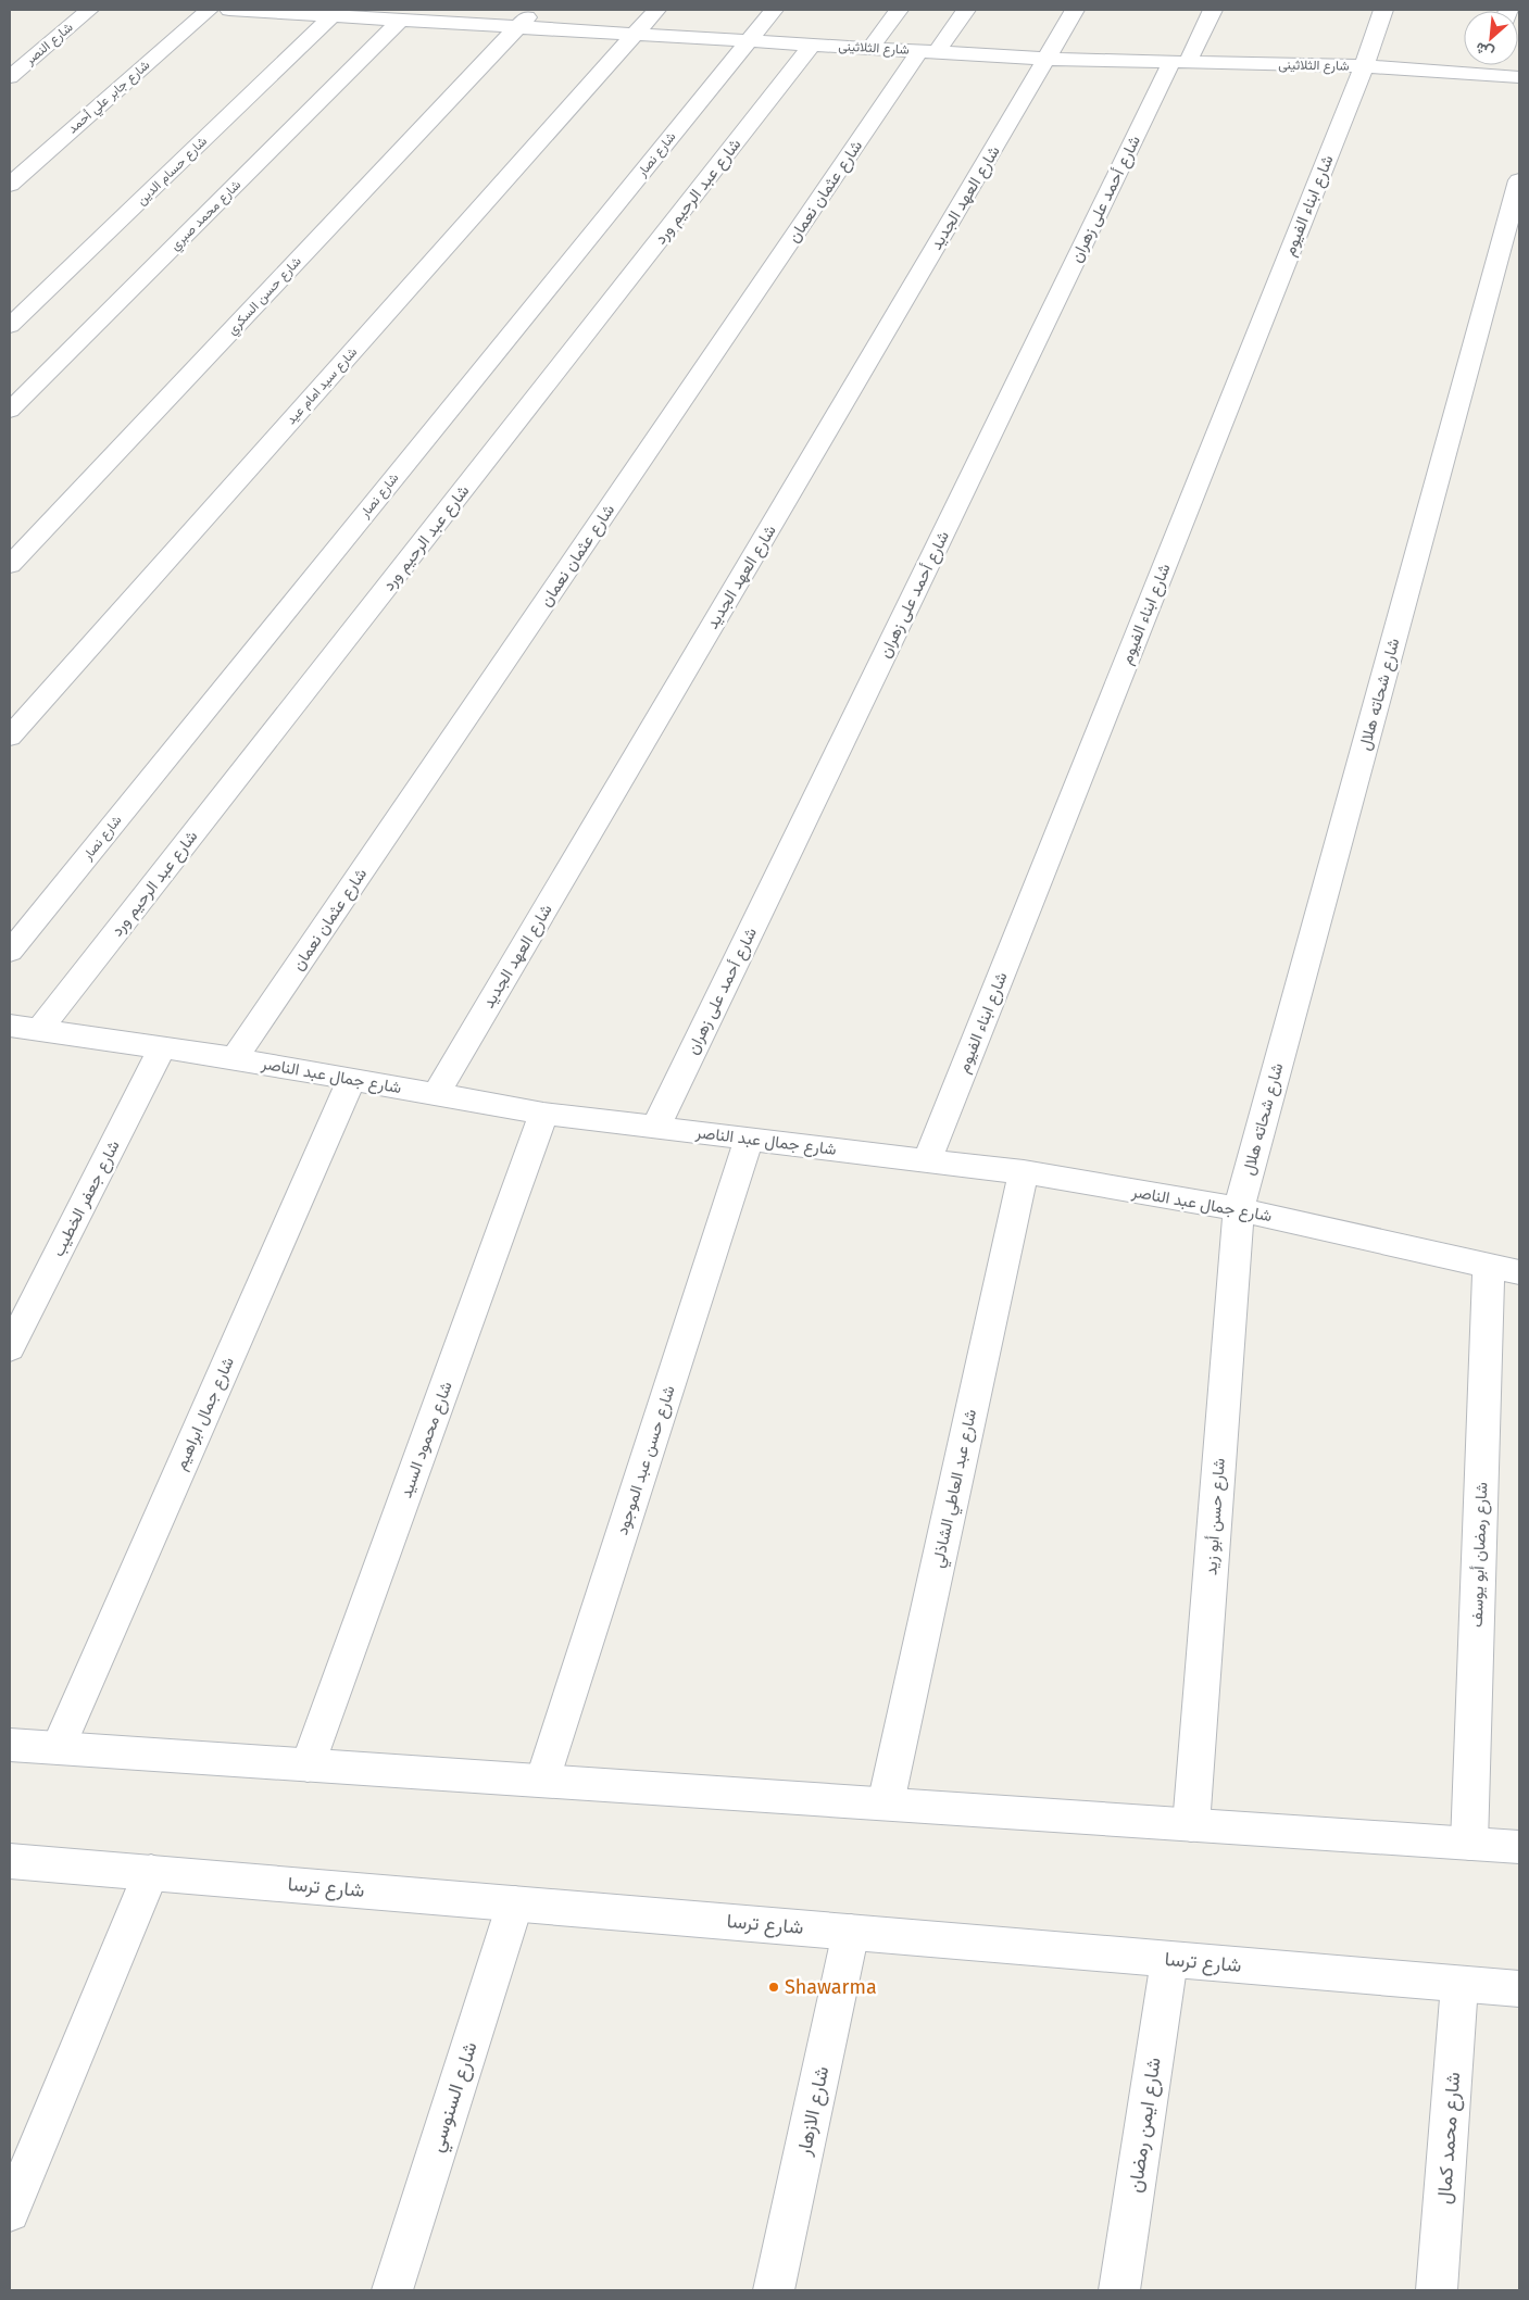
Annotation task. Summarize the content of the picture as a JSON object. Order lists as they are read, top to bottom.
{
  "streets": {
    "street": [
      "شارع النصر",
      "شارع الثلاثينى",
      "شارع جابر علي أحمد",
      "شارع نصار",
      "شارع حسام الدين",
      "شارع عبد الرحيم ورد",
      "شارع عثمان نعمان",
      "شارع العهد الجديد",
      "شارع أحمد على زهران",
      "شارع ابناء الفيوم",
      "شارع محمد صبري",
      "شارع حسن السكري",
      "شارع سيد امام عيد",
      "شارع شحاته هلال",
      "شارع جمال عبد الناصر",
      "شارع جعفر الخطيب",
      "شارع جمال ابراهيم",
      "شارع محمود السيد",
      "شارع حسن عبد الموجود",
      "شارع عبد العاطي الشاذلي",
      "شارع حسن أبو زيد",
      "شارع رمضان أبو يوسف",
      "شارع ترسا",
      "شارع السنوسي",
      "شارع الازهار",
      "شارع ايمن رمضان",
      "شارع محمد كمال"
    ]
  },
  "crossings": [
    ["شارع الثلاثينى", "شارع نصار"],
    ["شارع الثلاثينى", "شارع حسام الدين"],
    ["شارع الثلاثينى", "شارع عبد الرحيم ورد"],
    ["شارع الثلاثينى", "شارع عثمان نعمان"],
    ["شارع الثلاثينى", "شارع العهد الجديد"],
    ["شارع الثلاثينى", "شارع أحمد على زهران"],
    ["شارع الثلاثينى", "شارع ابناء الفيوم"],
    ["شارع الثلاثينى", "شارع محمد صبري"],
    ["شارع الثلاثينى", "شارع حسن السكري"],
    ["شارع الثلاثينى", "شارع سيد امام عيد"],
    ["شارع عبد الرحيم ورد", "شارع جمال عبد الناصر"],
    ["شارع عثمان نعمان", "شارع جمال عبد الناصر"],
    ["شارع العهد الجديد", "شارع جمال عبد الناصر"],
    ["شارع أحمد على زهران", "شارع جمال عبد الناصر"],
    ["شارع ابناء الفيوم", "شارع جمال عبد الناصر"],
    ["شارع شحاته هلال", "شارع جمال عبد الناصر"],
    ["شارع شحاته هلال", "شارع حسن أبو زيد"],
    ["شارع جمال عبد الناصر", "شارع جعفر الخطيب"],
    ["شارع جمال عبد الناصر", "شارع جمال ابراهيم"],
    ["شارع جمال عبد الناصر", "شارع محمود السيد"],
    ["شارع جمال عبد الناصر", "شارع حسن عبد الموجود"],
    ["شارع جمال عبد الناصر", "شارع عبد العاطي الشاذلي"],
    ["شارع جمال عبد الناصر", "شارع حسن أبو زيد"],
    ["شارع جمال عبد الناصر", "شارع رمضان أبو يوسف"],
    ["شارع ترسا", "شارع السنوسي"],
    ["شارع ترسا", "شارع الازهار"],
    ["شارع ترسا", "شارع ايمن رمضان"],
    ["شارع ترسا", "شارع محمد كمال"]
  ],
  "places": ["Shawarma"],
  "north": "bottom left"
}
